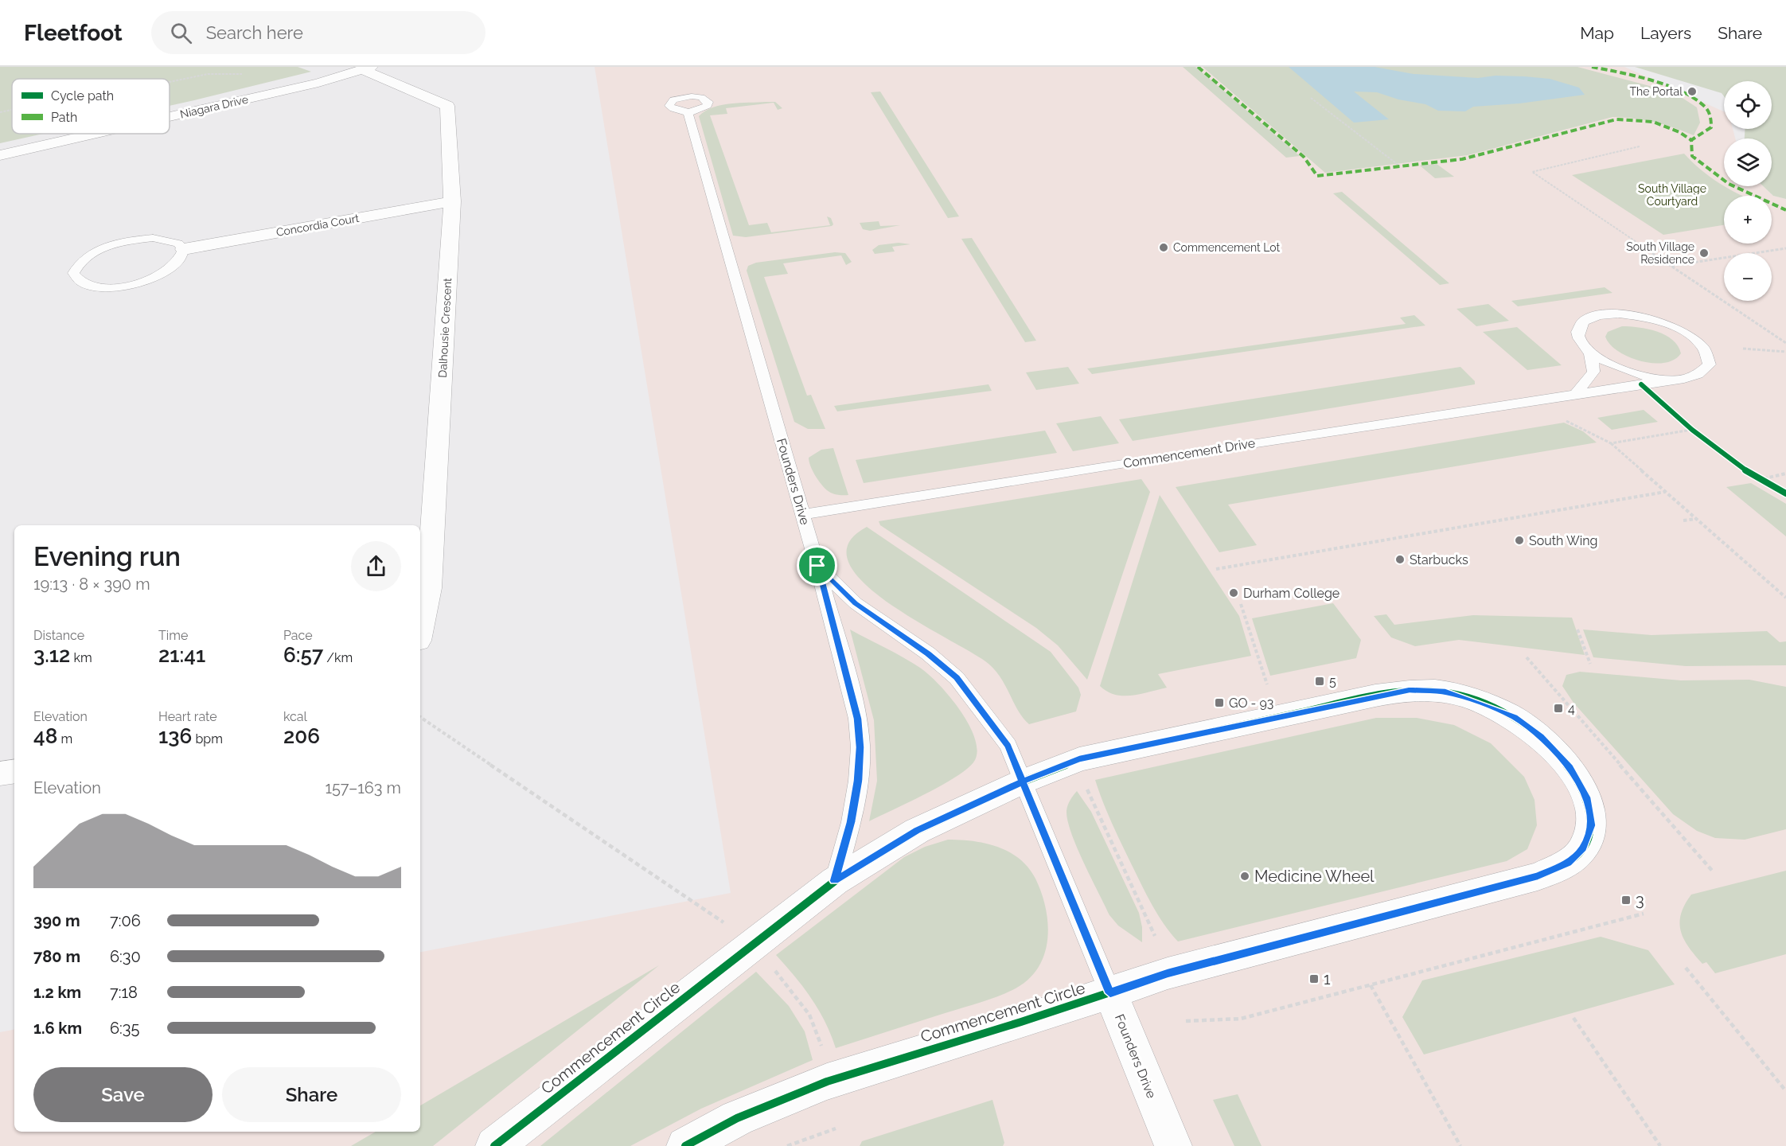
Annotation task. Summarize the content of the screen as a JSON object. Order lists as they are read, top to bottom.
{
  "streets": {
    "street": [
      "Niagara Drive",
      "Concordia Court",
      "Dalhousie Crescent",
      "Founders Drive",
      "Commencement Circle"
    ],
    "lane": ["Commencement Drive"]
  },
  "crossings": [
    ["Niagara Drive", "Dalhousie Crescent"],
    ["Concordia Court", "Dalhousie Crescent"],
    ["Commencement Drive", "Founders Drive"],
    ["Founders Drive", "Commencement Circle"]
  ],
  "parks": ["South Village Courtyard"],
  "places": {
    "other": [
      "The Portal",
      "Commencement Lot",
      "South Village Residence",
      "South Wing",
      "Starbucks",
      "Durham College",
      "Medicine Wheel"
    ],
    "transit": [
      "5",
      "GO - 93",
      "4",
      "3",
      "1"
    ]
  },
  "legend": ["Cycle path", "Path"],
  "page": {
    "header": "Fleetfoot",
    "search": "Search here",
    "nav": ["Map", "Layers", "Share"],
    "map_buttons": ["+", "−"],
    "heading": ["Evening run", "19:13 · 8 × 390 m"],
    "stats": [
      ["Distance", "3.12 km"],
      ["Time", "21:41"],
      ["Pace", "6:57 /km"],
      ["Elevation", "48 m"],
      ["Heart rate", "136 bpm"],
      ["kcal", "206"]
    ],
    "chart": ["Elevation", "157–163 m"],
    "list": [
      {
        "name": "390 m",
        "note": "7:06"
      },
      {
        "name": "780 m",
        "note": "6:30"
      },
      {
        "name": "1.2 km",
        "note": "7:18"
      },
      {
        "name": "1.6 km",
        "note": "6:35"
      }
    ],
    "buttons": ["Save", "Share"]
  }
}
